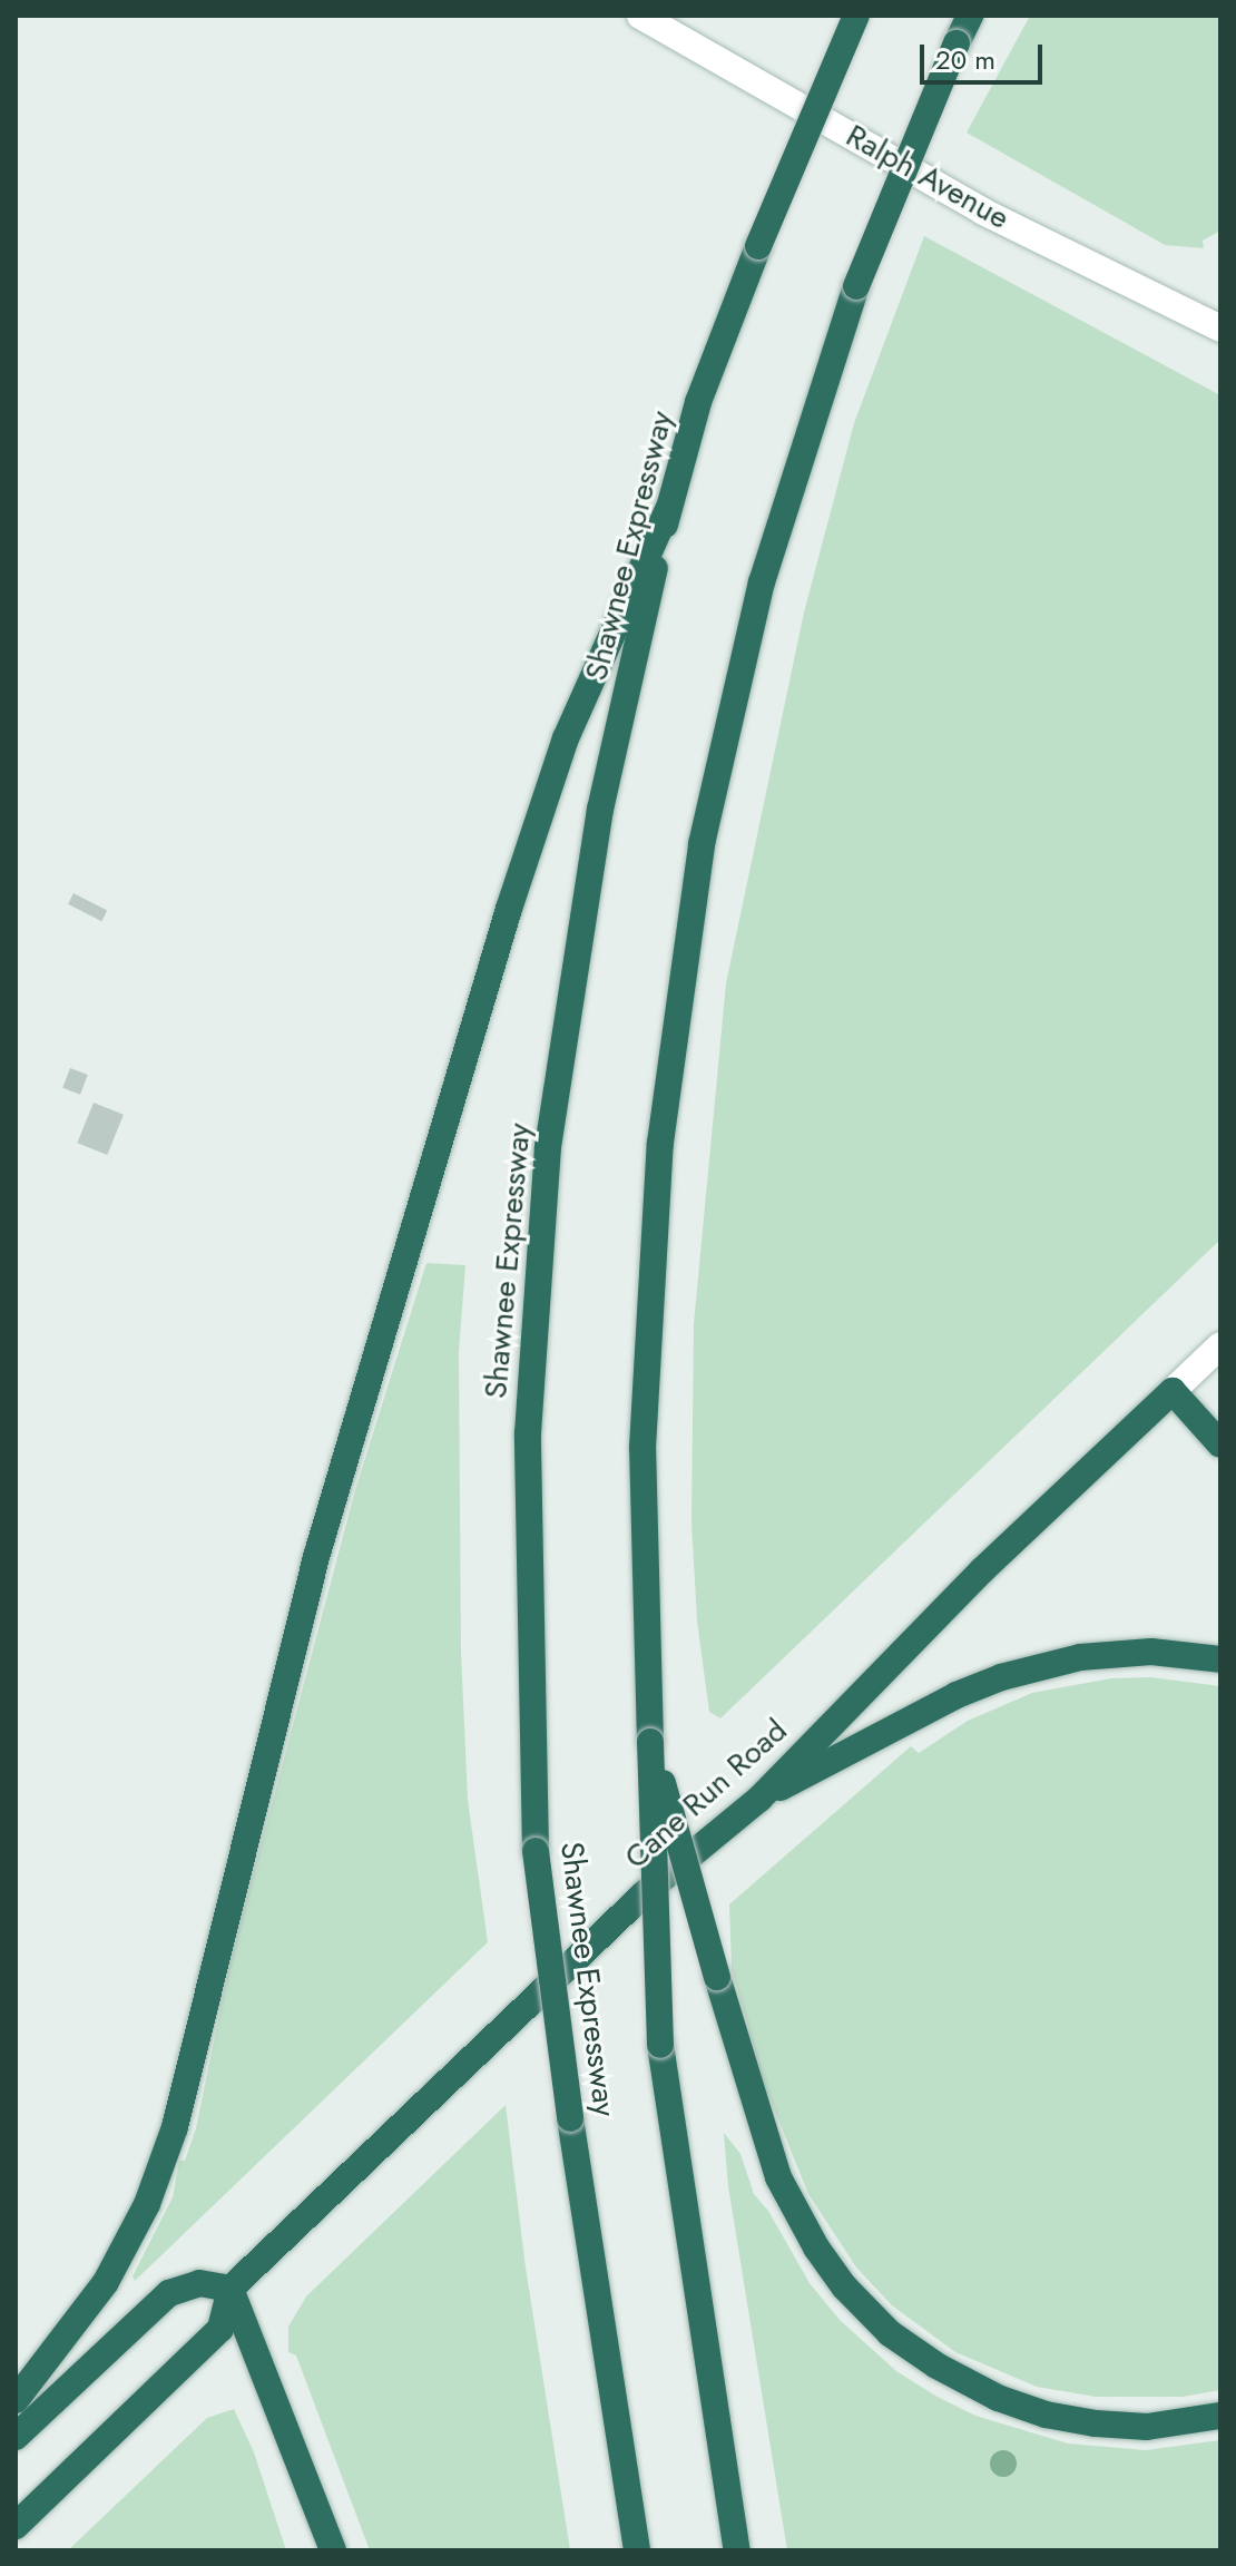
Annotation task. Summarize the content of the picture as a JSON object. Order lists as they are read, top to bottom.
{
  "streets": {
    "highway": ["Shawnee Expressway", "Cane Run Road"],
    "street": ["Ralph Avenue"]
  },
  "scale_bar": "20 m"
}
